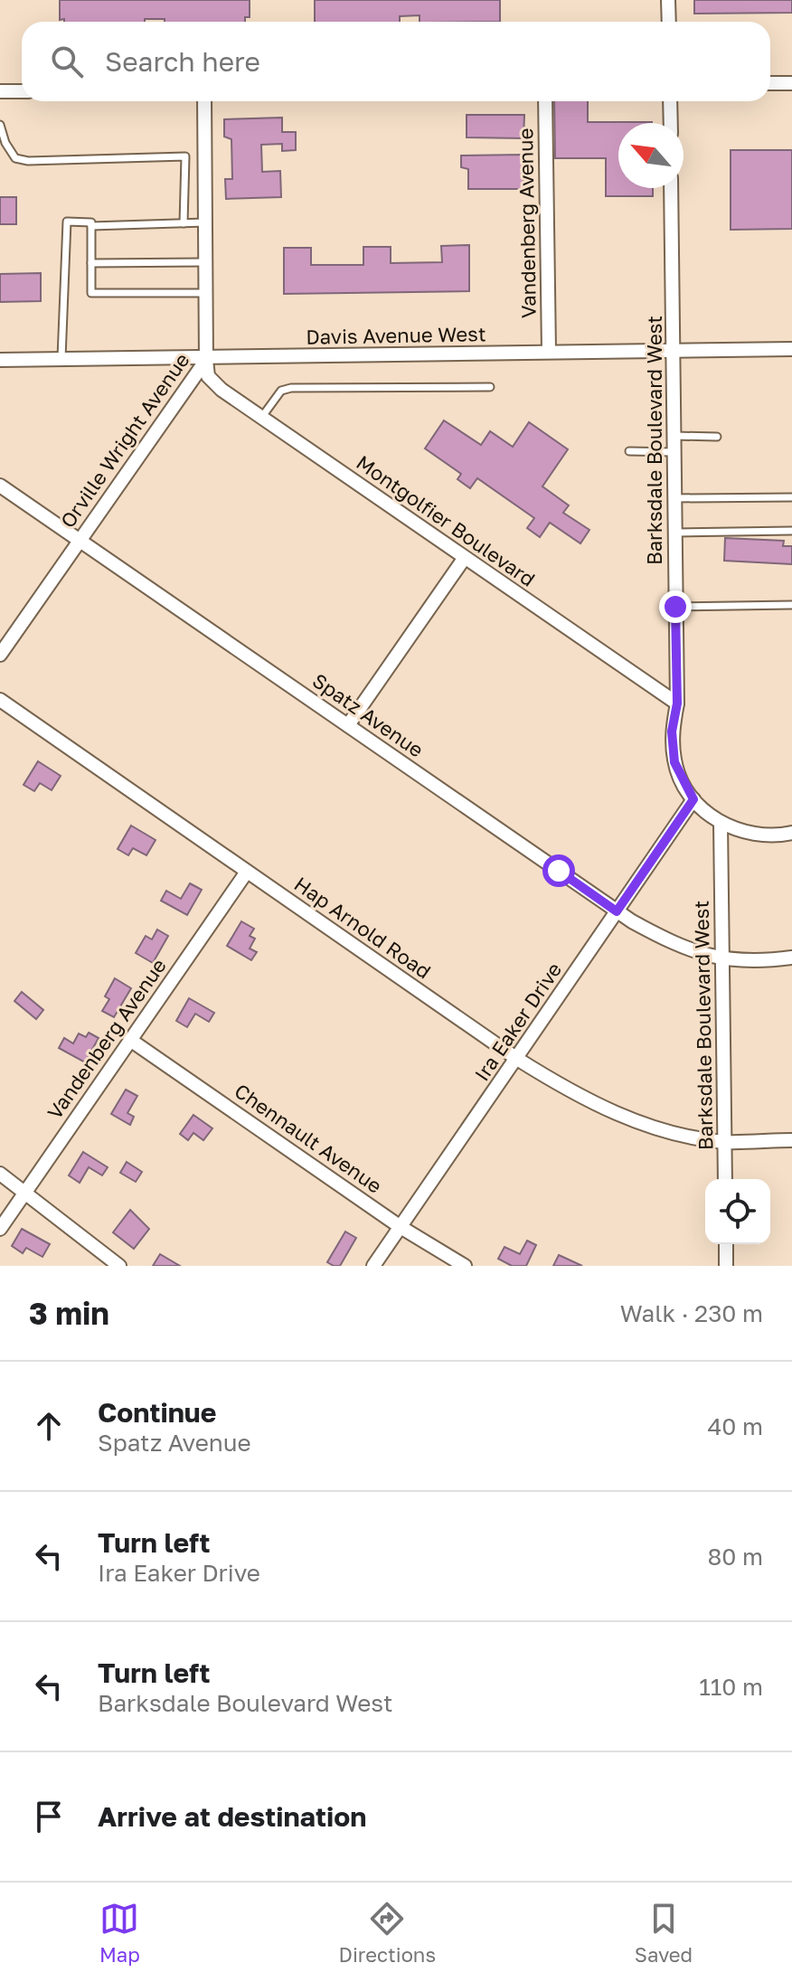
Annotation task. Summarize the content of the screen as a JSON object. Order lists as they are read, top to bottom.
{
  "streets": {
    "street": [
      "Vandenberg Avenue",
      "Davis Avenue West",
      "Orville Wright Avenue",
      "Barksdale Boulevard West",
      "Montgolfier Boulevard",
      "Spatz Avenue",
      "Hap Arnold Road",
      "Ira Eaker Drive",
      "Chennault Avenue"
    ]
  },
  "crossings": [
    ["Vandenberg Avenue", "Davis Avenue West"],
    ["Vandenberg Avenue", "Hap Arnold Road"],
    ["Vandenberg Avenue", "Chennault Avenue"],
    ["Davis Avenue West", "Orville Wright Avenue"],
    ["Davis Avenue West", "Barksdale Boulevard West"],
    ["Davis Avenue West", "Montgolfier Boulevard"],
    ["Orville Wright Avenue", "Montgolfier Boulevard"],
    ["Orville Wright Avenue", "Spatz Avenue"],
    ["Barksdale Boulevard West", "Montgolfier Boulevard"],
    ["Barksdale Boulevard West", "Spatz Avenue"],
    ["Barksdale Boulevard West", "Hap Arnold Road"],
    ["Barksdale Boulevard West", "Ira Eaker Drive"],
    ["Spatz Avenue", "Ira Eaker Drive"],
    ["Hap Arnold Road", "Ira Eaker Drive"],
    ["Ira Eaker Drive", "Chennault Avenue"]
  ],
  "north": "top left",
  "page": {
    "search": "Search here",
    "heading": ["3 min", "Walk · 230 m"],
    "list": [
      ["Continue", "Spatz Avenue", "40 m"],
      ["Turn left", "Ira Eaker Drive", "80 m"],
      ["Turn left", "Barksdale Boulevard West", "110 m"],
      "Arrive at destination"
    ],
    "nav": ["Map", "Directions", "Saved"]
  }
}
